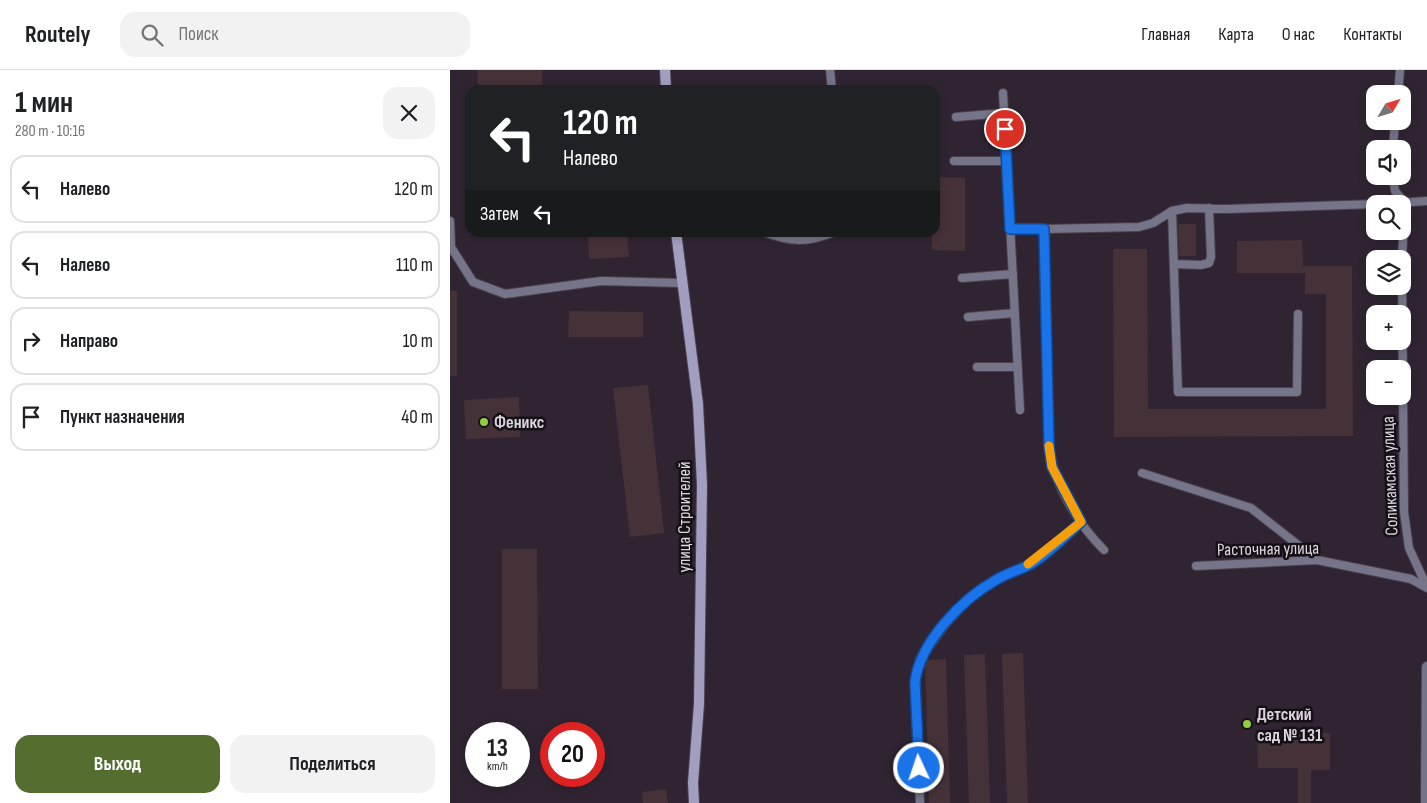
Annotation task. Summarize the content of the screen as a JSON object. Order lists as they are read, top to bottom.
{
  "streets": {
    "street": ["улица Строителей"],
    "lane": ["Соликамская улица", "Расточная улица"]
  },
  "crossings": [
    ["Соликамская улица", "Расточная улица"]
  ],
  "places": ["Феникс", "Детский сад № 131"],
  "north": "top right",
  "page": {
    "header": "Routely",
    "search": "Поиск",
    "nav": [
      "Главная",
      "Карта",
      "О нас",
      "Контакты"
    ],
    "heading": ["1 мин", "280 m · 10:16"],
    "map_buttons": ["+", "−"],
    "turn": ["120 m", "Налево"],
    "list": [
      {
        "name": "Налево",
        "value": "120 m"
      },
      {
        "name": "Налево",
        "value": "110 m"
      },
      {
        "name": "Направо",
        "value": "10 m"
      },
      {
        "name": "Пункт назначения",
        "value": "40 m"
      }
    ],
    "then": "Затем",
    "speed": "13 km/h",
    "limit": "20",
    "buttons": ["Выход", "Поделиться"]
  }
}
